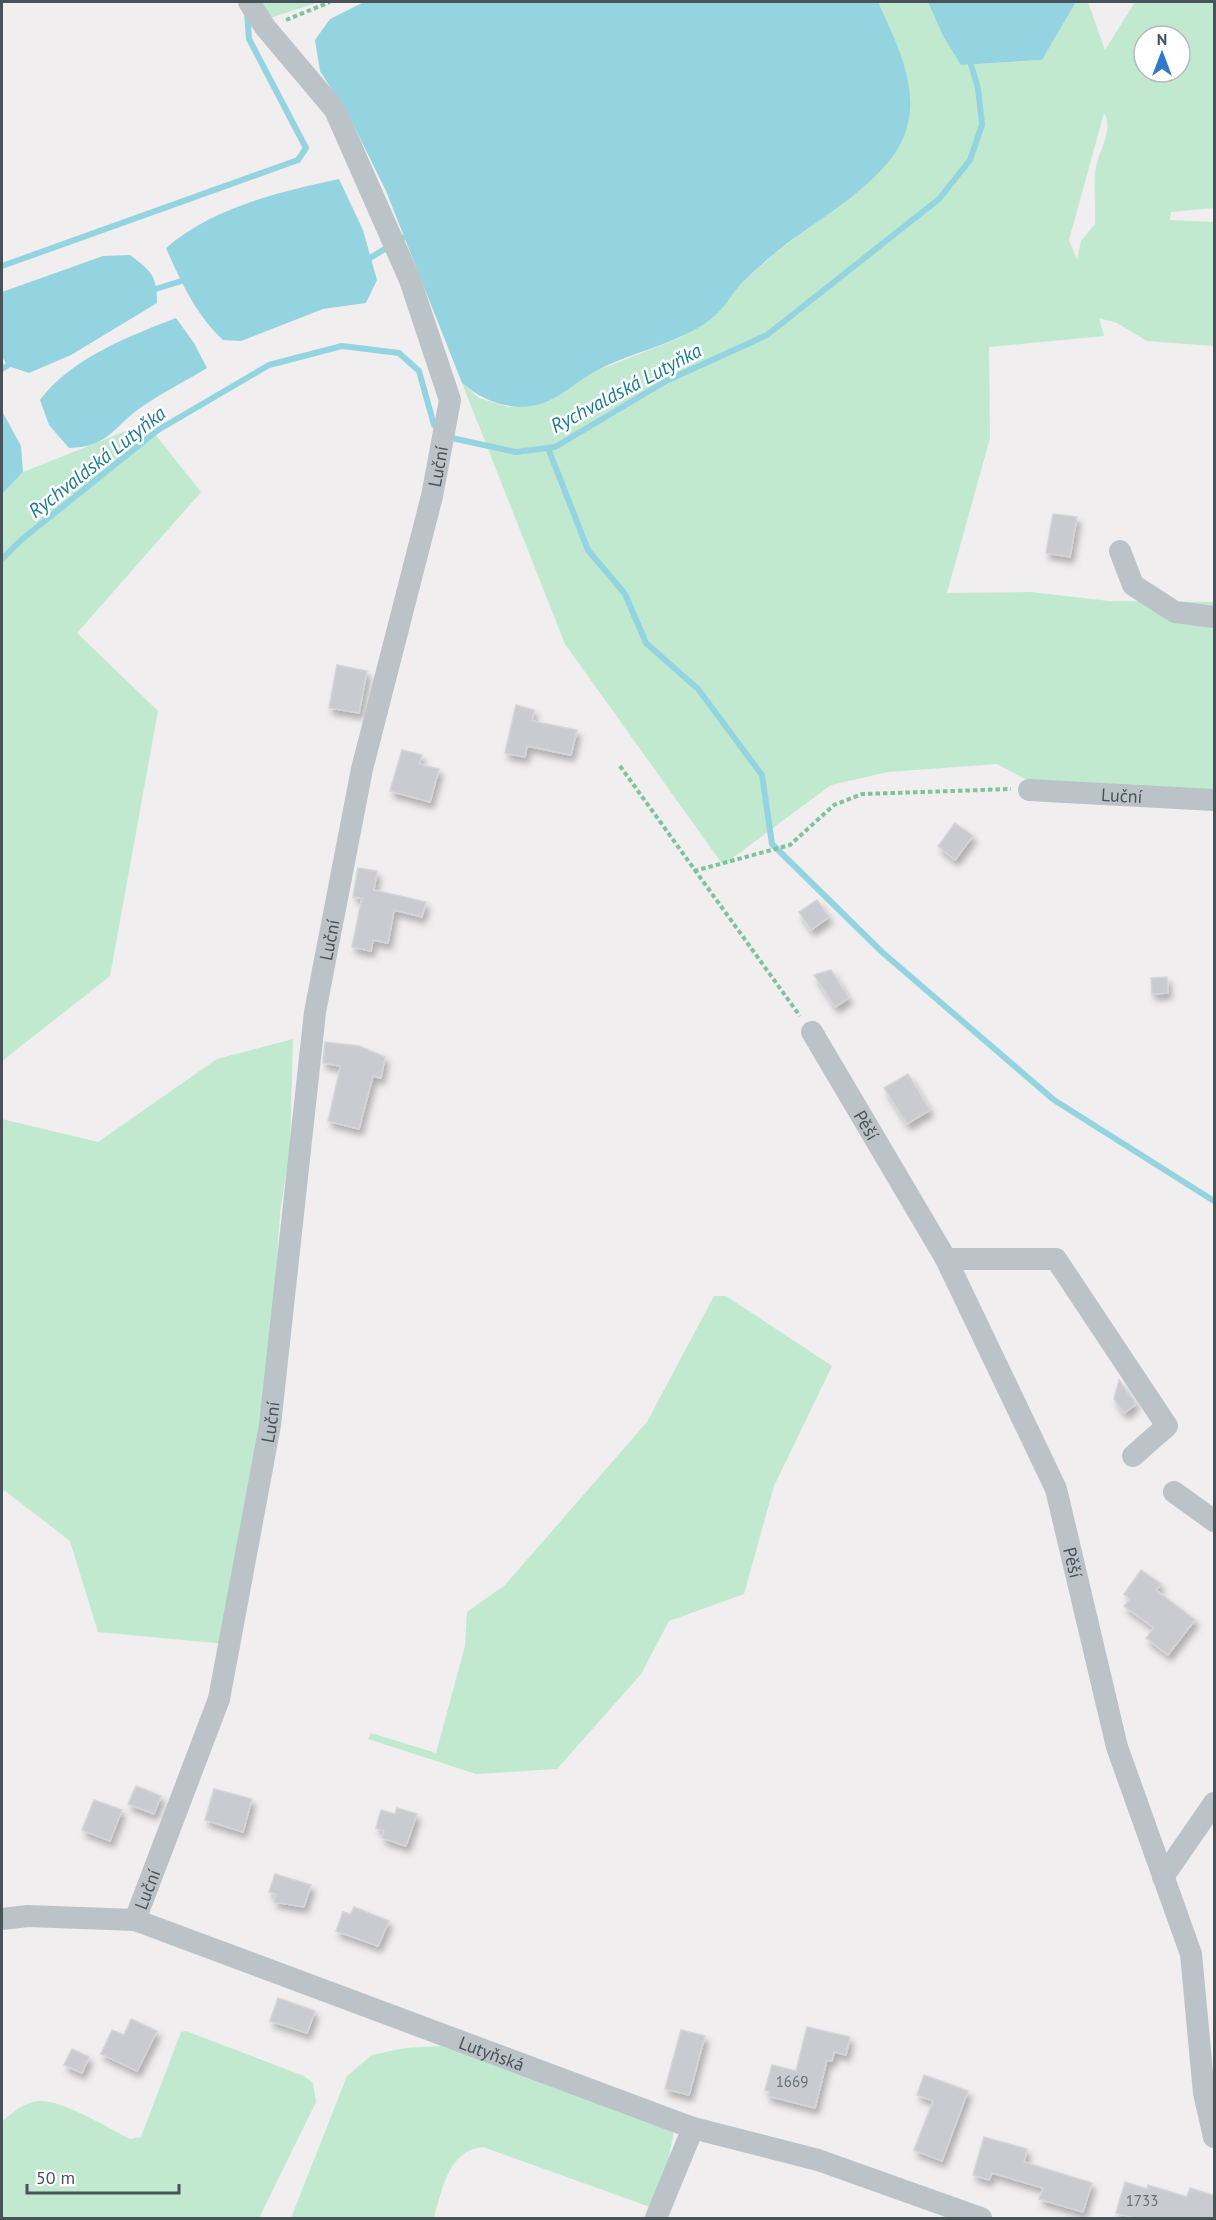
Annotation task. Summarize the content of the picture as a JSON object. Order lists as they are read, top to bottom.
{
  "streets": {
    "street": ["Luční", "Pěší", "Lutyňská"]
  },
  "crossings": [
    ["Luční", "Lutyňská"]
  ],
  "water": ["Rychvaldská Lutyňka"],
  "house_numbers": ["1669", "1733"],
  "scale_bar": "50 m",
  "north": "top"
}
